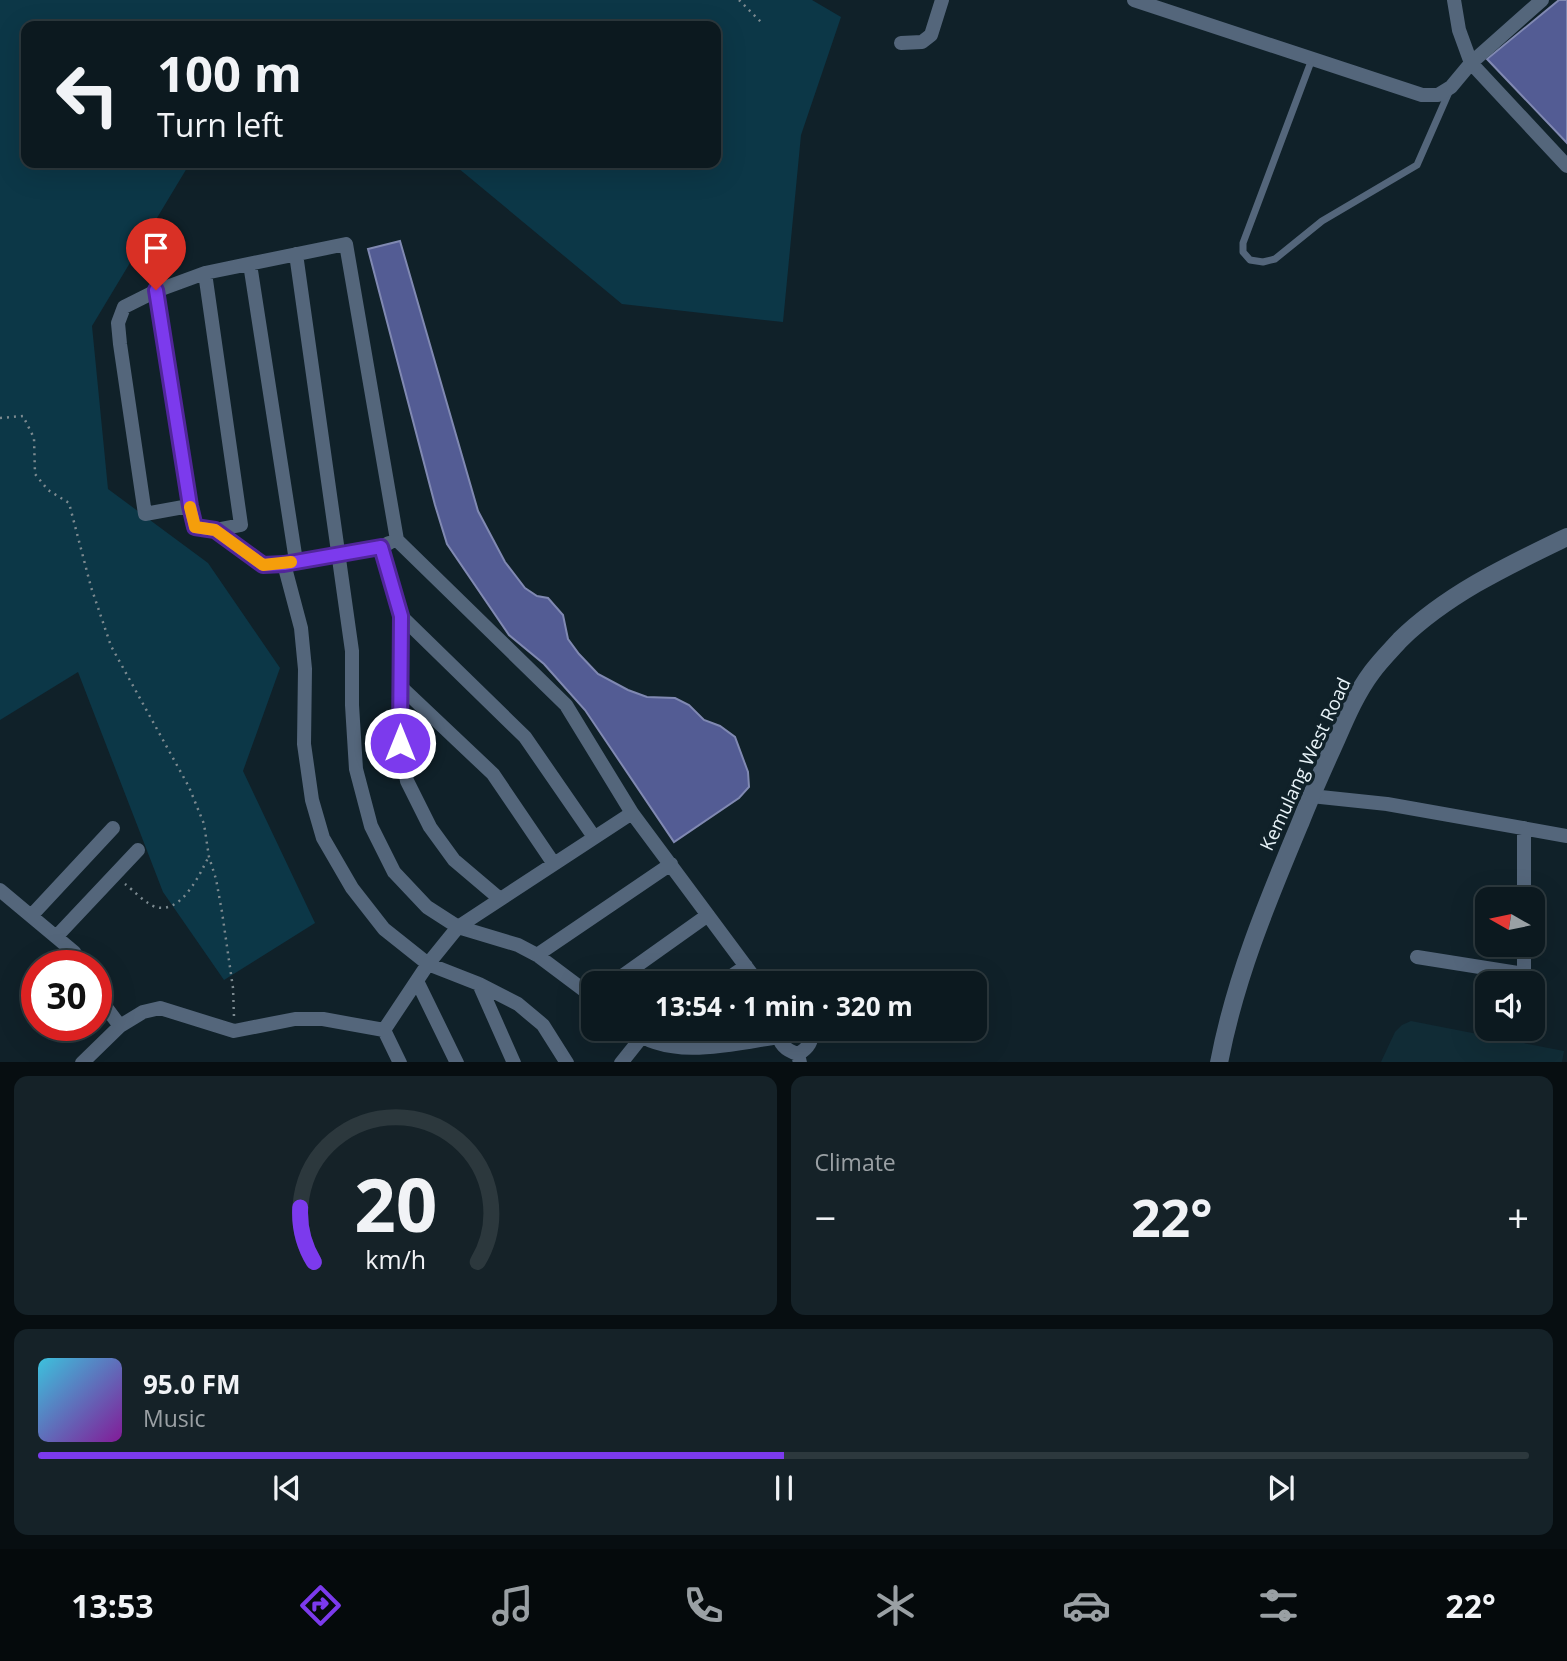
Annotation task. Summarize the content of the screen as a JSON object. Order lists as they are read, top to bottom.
{
  "streets": {
    "street": ["Kemulang West Road"]
  },
  "north": "left",
  "page": {
    "turn": ["100 m", "Turn left"],
    "limit": "30",
    "trip": "13:54 · 1 min · 320 m",
    "tile": "Climate",
    "heat": ["−", "22°", "+"],
    "song": ["95.0 FM", "Music"],
    "tabs": ["13:53", "22°"],
    "gauge": ["20", "km/h"]
  }
}
